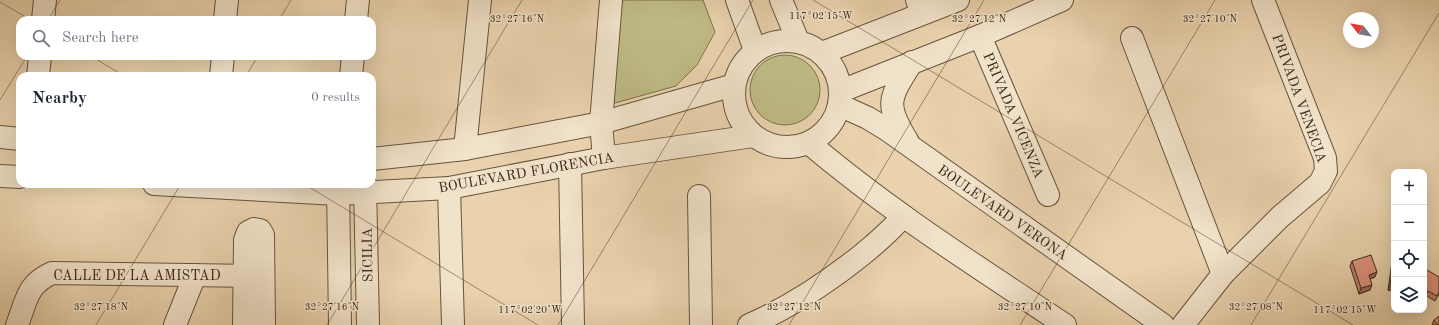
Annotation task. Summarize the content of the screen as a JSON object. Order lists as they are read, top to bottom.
{
  "streets": {
    "street": [
      "PRIVADA VENECIA",
      "PRIVADA VICENZA",
      "BOULEVARD FLORENCIA",
      "BOULEVARD VERONA",
      "SICILIA",
      "CALLE DE LA AMISTAD"
    ]
  },
  "crossings": [
    ["BOULEVARD FLORENCIA", "BOULEVARD VERONA"],
    ["BOULEVARD FLORENCIA", "SICILIA"]
  ],
  "north": "top left",
  "page": {
    "search": "Search here",
    "heading": ["Nearby", "0 results"],
    "map_buttons": ["+", "−"]
  },
  "coordinates": [
    "117°02'15\"W",
    "32°27'16\"N",
    "32°27'12\"N",
    "32°27'10\"N",
    "32°27'18\"N",
    "32°27'08\"N",
    "117°02'20\"W"
  ]
}
